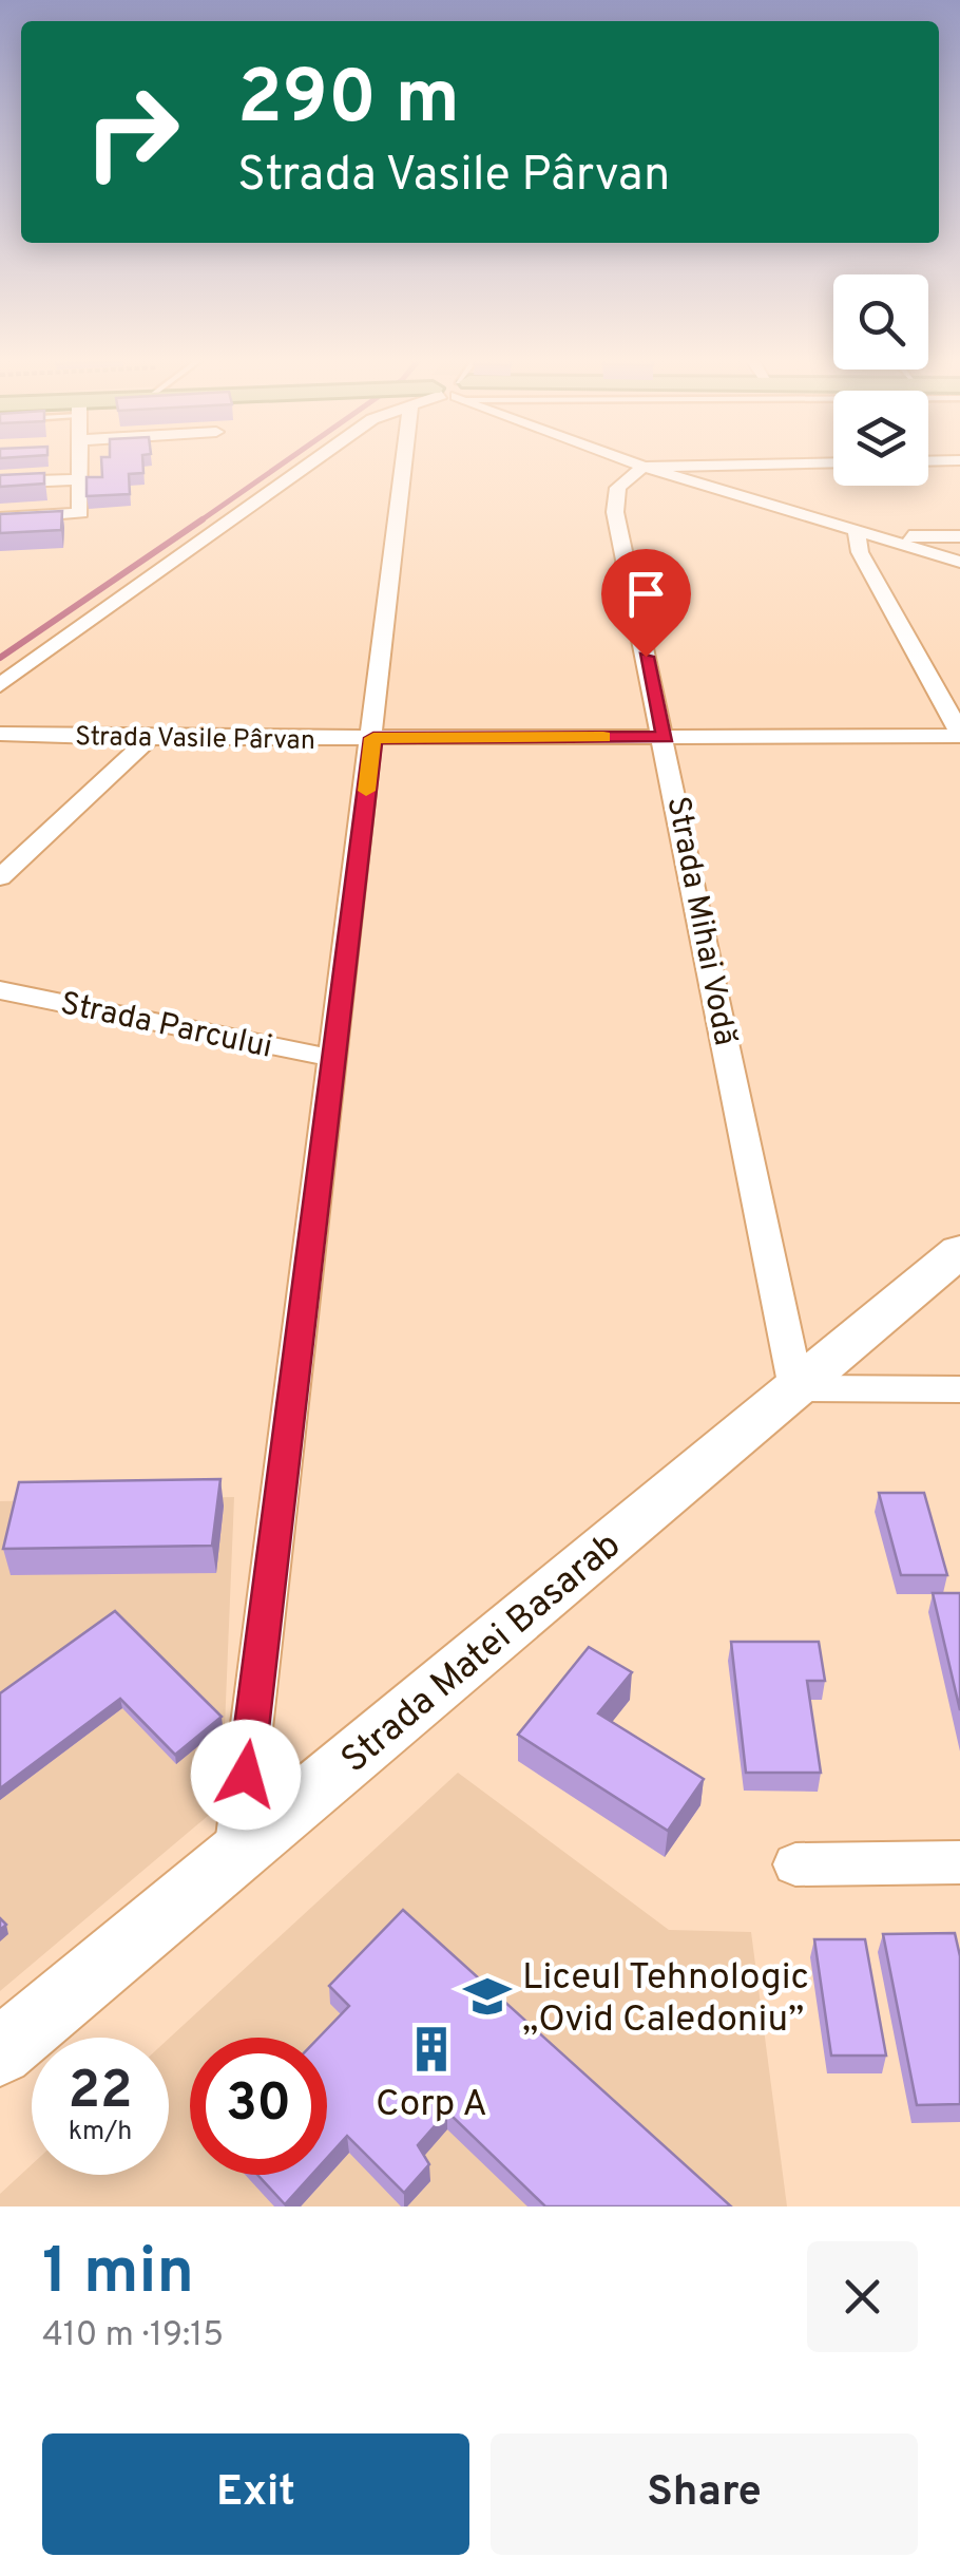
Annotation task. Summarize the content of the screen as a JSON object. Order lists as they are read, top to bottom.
{
  "streets": {
    "street": [
      "Strada Vasile Pârvan",
      "Strada Mihai Vodă",
      "Strada Parcului",
      "Strada Matei Basarab"
    ]
  },
  "crossings": [
    ["Strada Vasile Pârvan", "Strada Mihai Vodă"],
    ["Strada Mihai Vodă", "Strada Matei Basarab"]
  ],
  "places": {
    "school or university": ["Liceul Tehnologic „Ovid Caledoniu”"],
    "building": ["Corp A"]
  },
  "page": {
    "turn": ["290 m", "Strada Vasile Pârvan"],
    "speed": "22 km/h",
    "limit": "30",
    "heading": ["1 min", "410 m · 19:15"],
    "buttons": ["Exit", "Share"]
  }
}
